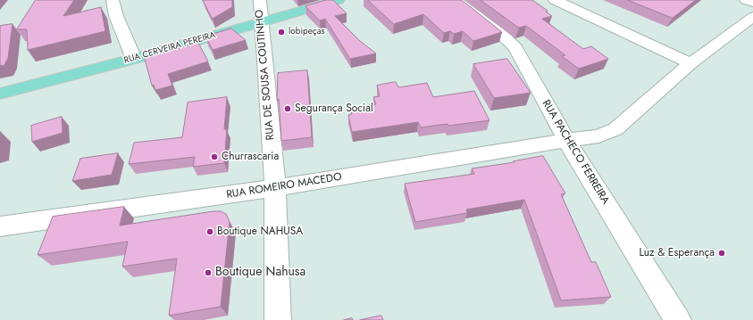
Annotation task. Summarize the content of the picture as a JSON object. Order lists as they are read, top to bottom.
{
  "streets": {
    "main road": ["RUA CERVEIRA PEREIRA"],
    "street": ["RUA DE SOUSA COUTINHO", "RUA PACHECO FERREIRA", "RUA ROMEIRO MACEDO"]
  },
  "crossings": [
    ["RUA CERVEIRA PEREIRA", "RUA DE SOUSA COUTINHO"],
    ["RUA DE SOUSA COUTINHO", "RUA ROMEIRO MACEDO"],
    ["RUA PACHECO FERREIRA", "RUA ROMEIRO MACEDO"]
  ],
  "places": [
    "lobipeças",
    "Segurança Social",
    "Churrascaria",
    "Boutique NAHUSA",
    "Luz & Esperança",
    "Boutique Nahusa"
  ]
}
